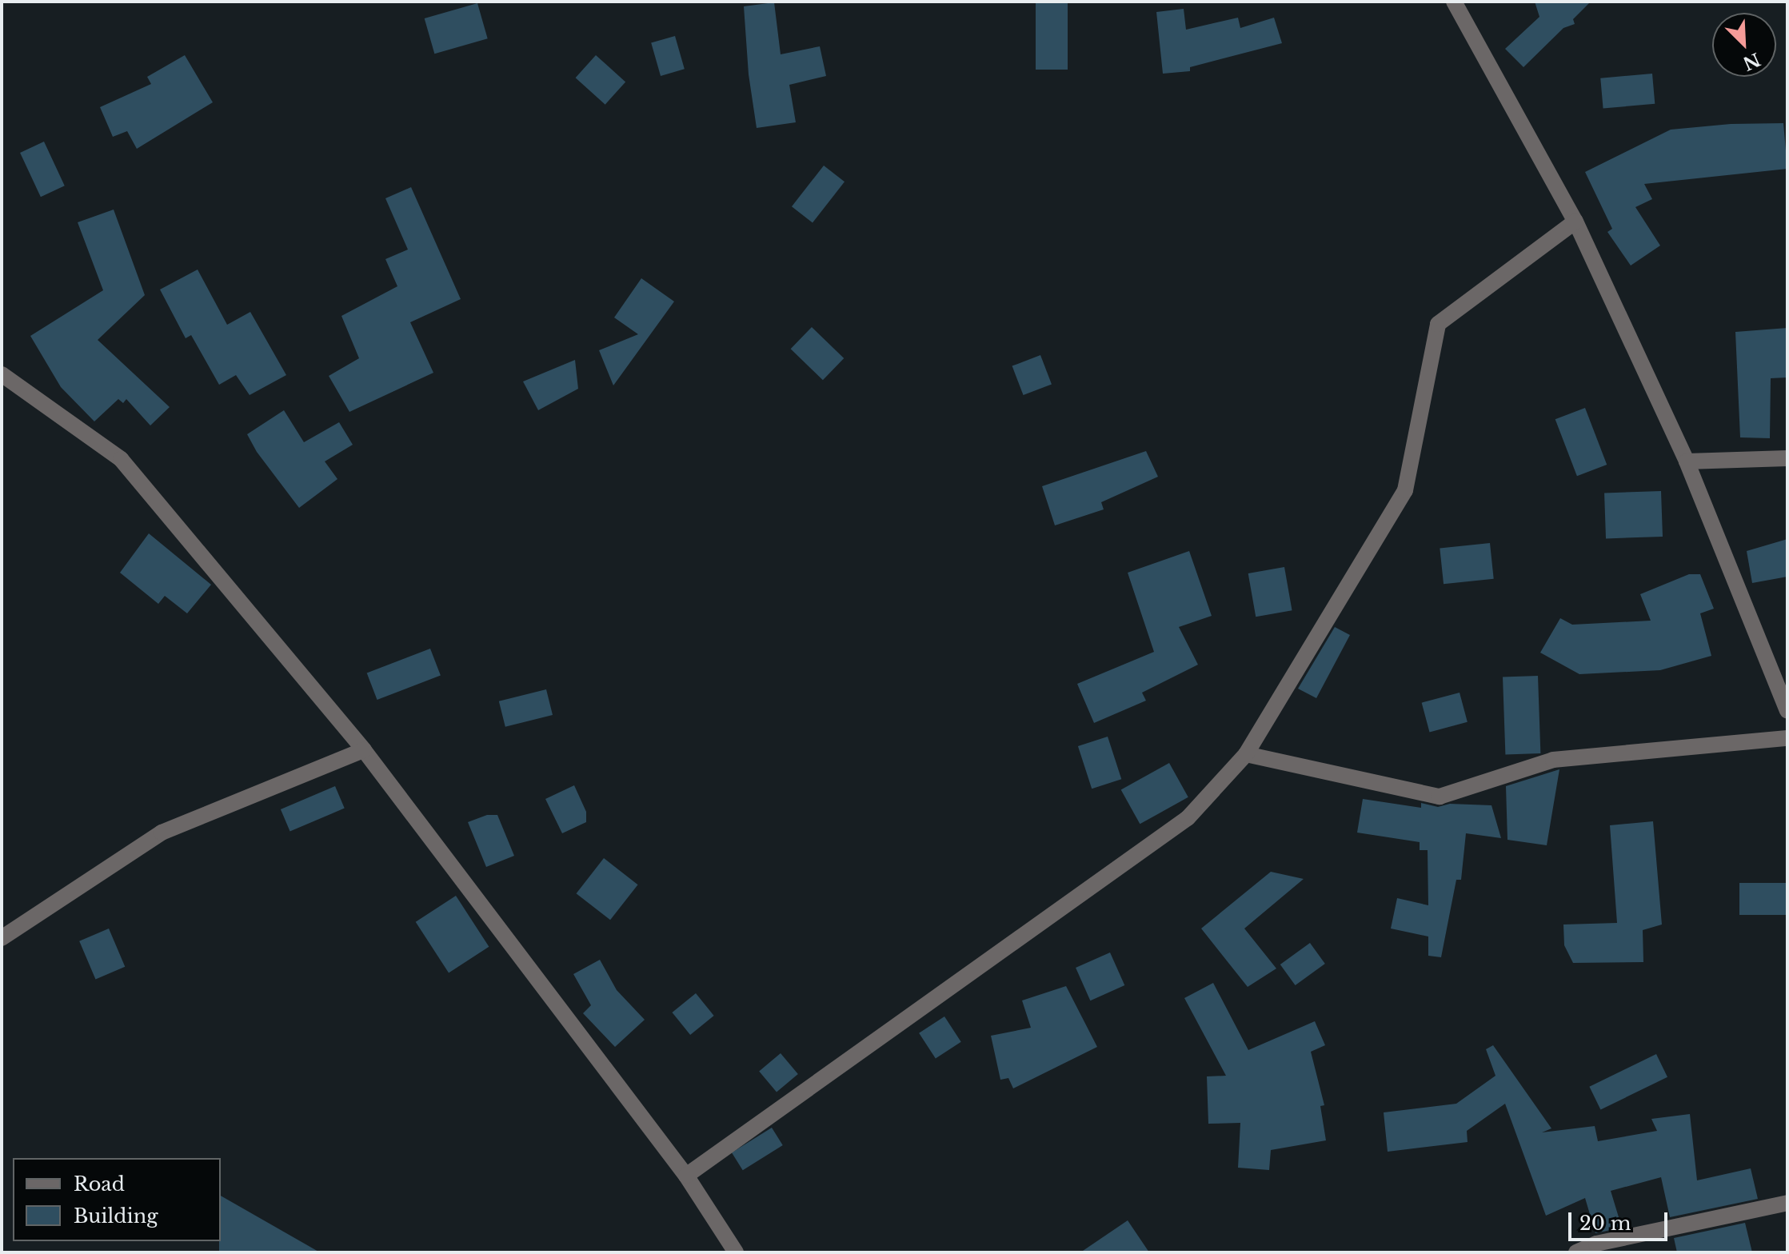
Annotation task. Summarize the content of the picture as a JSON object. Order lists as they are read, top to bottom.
{
  "legend": ["Road", "Building"],
  "scale_bar": "20 m",
  "north": "bottom right"
}
